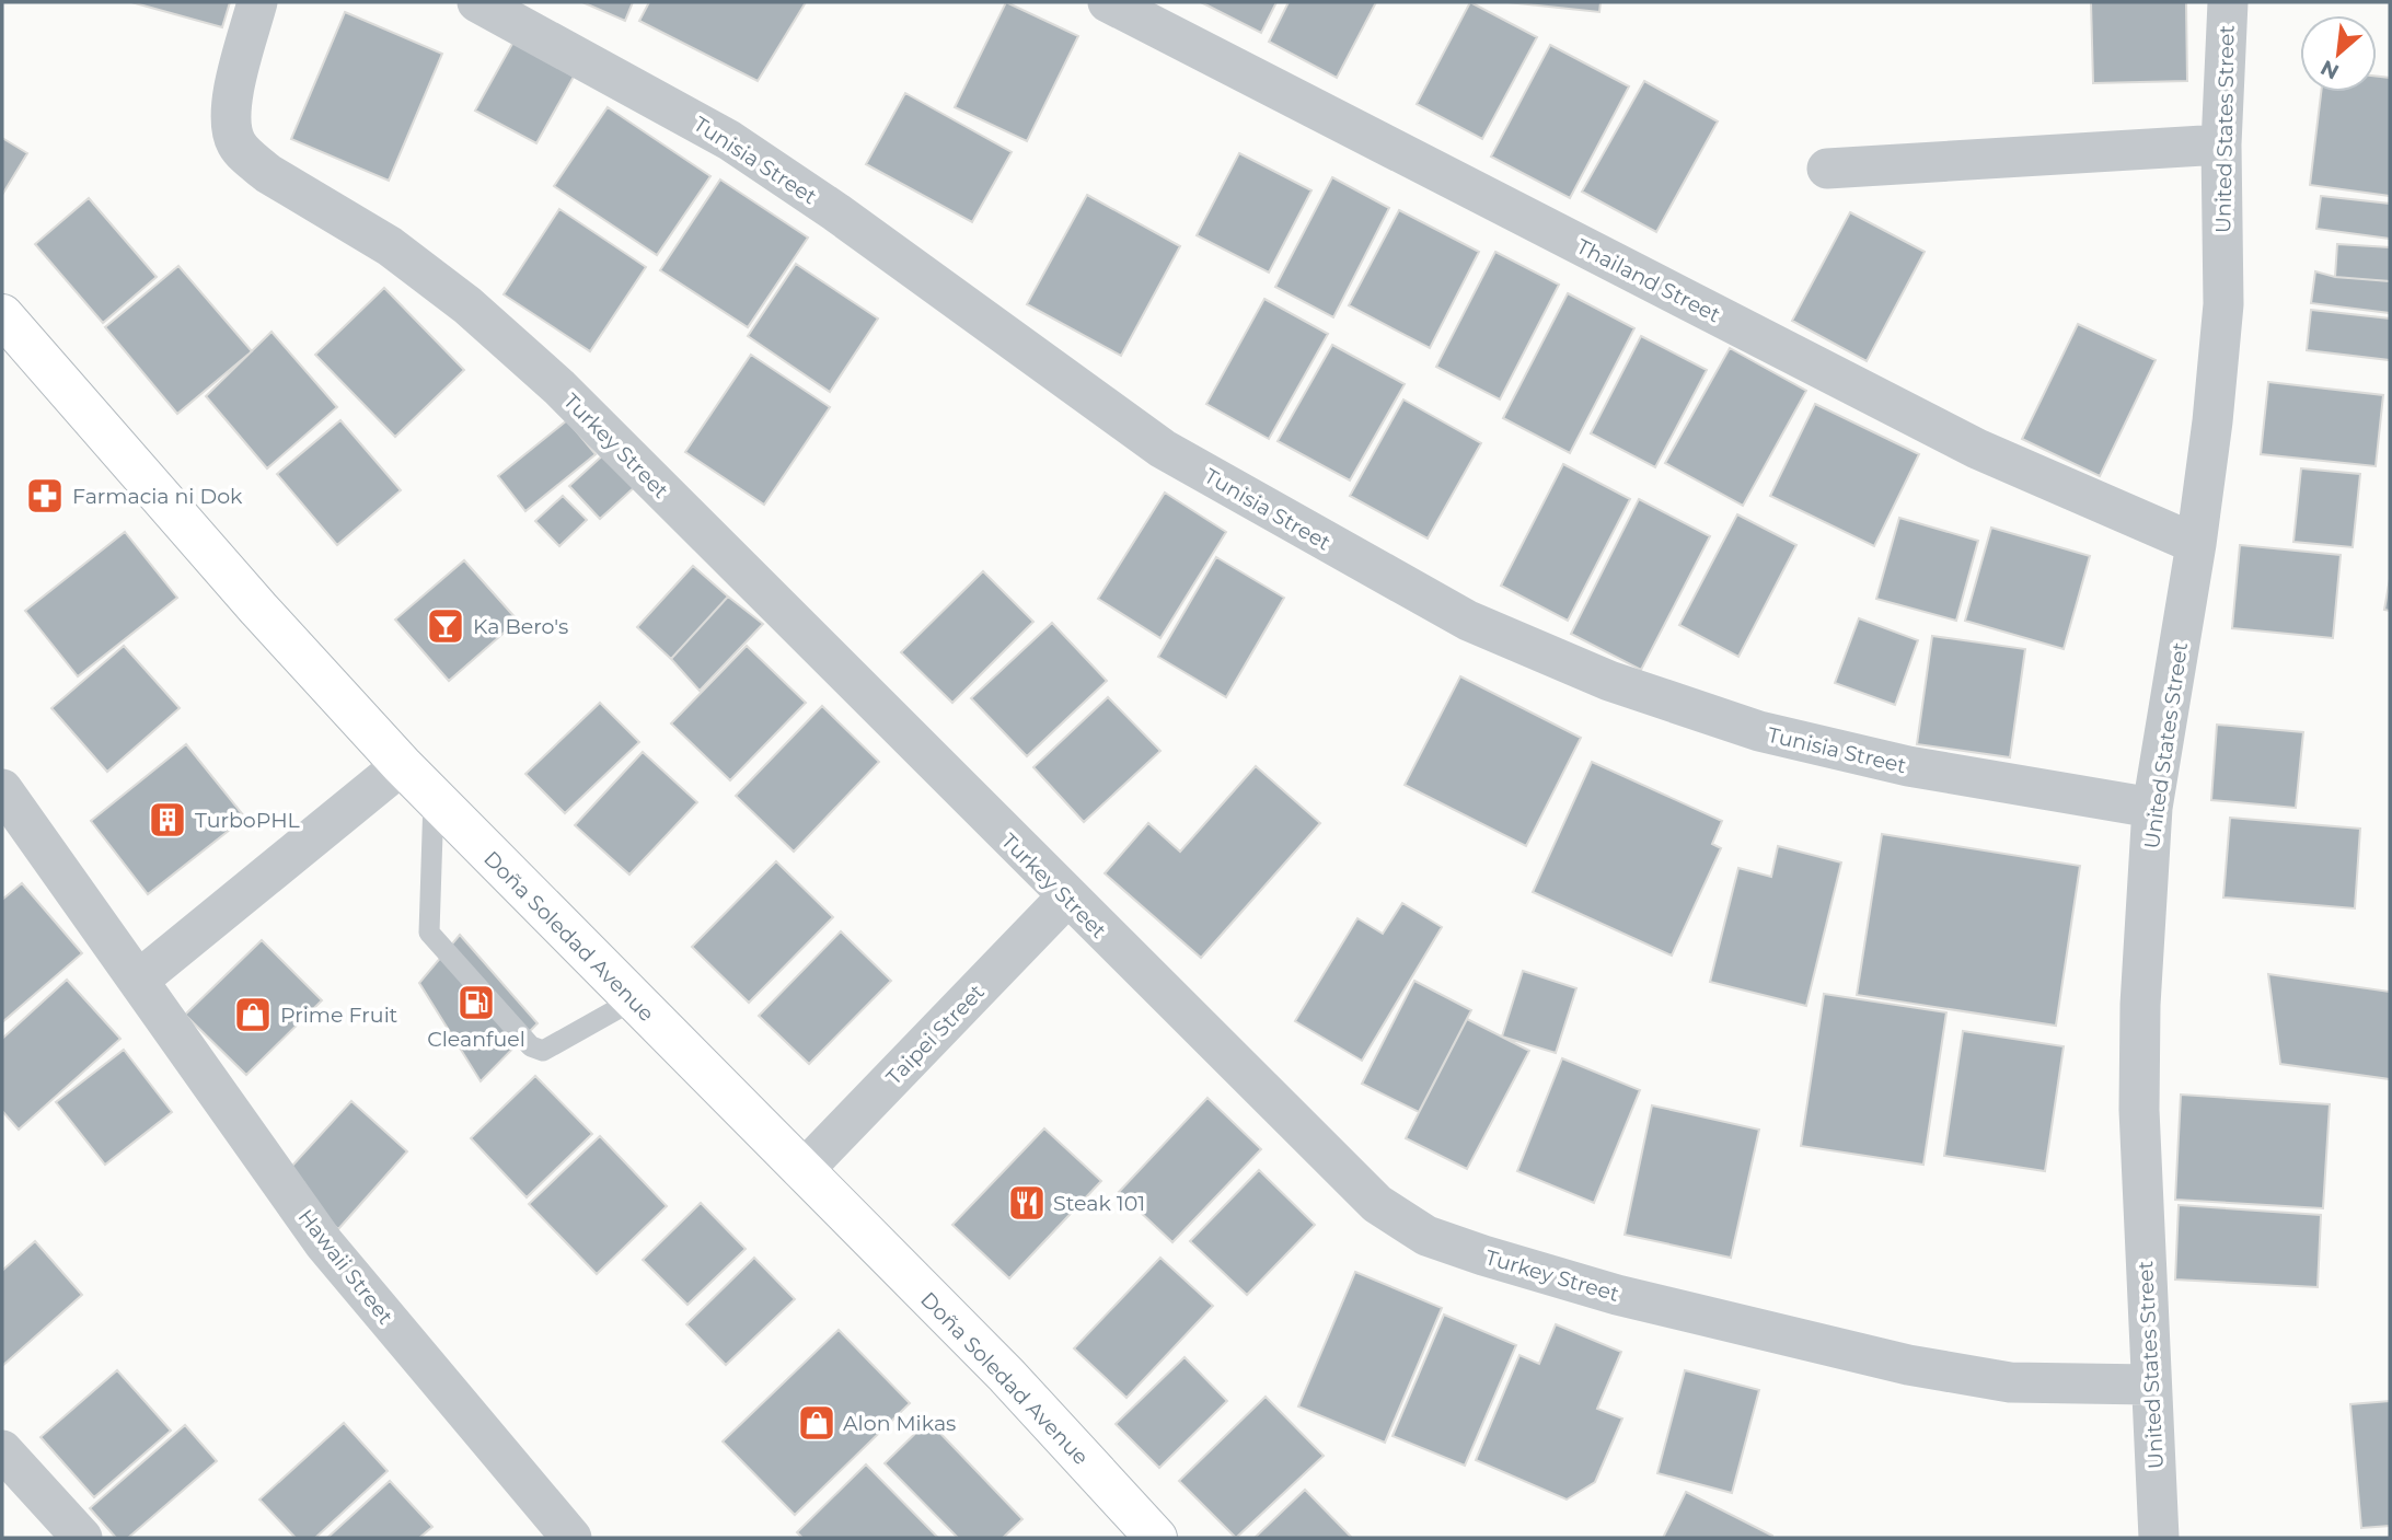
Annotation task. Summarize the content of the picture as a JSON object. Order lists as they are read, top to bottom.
{
  "streets": {
    "main road": ["Doña Soledad Avenue"],
    "street": [
      "United States Street",
      "Tunisia Street",
      "Thailand Street",
      "Turkey Street",
      "Taipei Street",
      "Hawaii Street"
    ]
  },
  "crossings": [
    ["United States Street", "Tunisia Street"],
    ["United States Street", "Thailand Street"],
    ["United States Street", "Turkey Street"],
    ["Turkey Street", "Taipei Street"],
    ["Doña Soledad Avenue", "Taipei Street"]
  ],
  "places": {
    "pharmacy": ["Farmacia ni Dok"],
    "bar": ["Ka Bero's"],
    "building": ["TurboPHL"],
    "fuel station": ["Cleanfuel"],
    "shop": ["Prime Fruit", "Alon Mikas"],
    "restaurant": ["Steak 101"]
  },
  "north": "bottom left"
}
